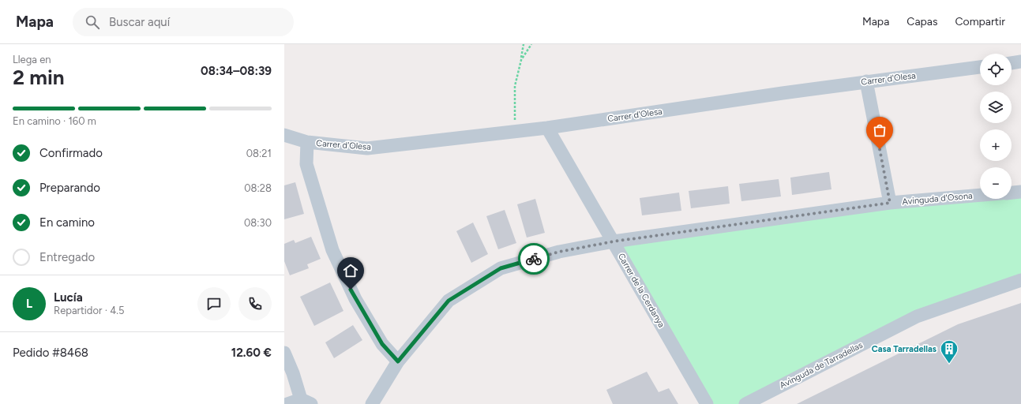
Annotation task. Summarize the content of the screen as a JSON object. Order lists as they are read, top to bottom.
{
  "streets": {
    "street": [
      "Carrer d'Olesa",
      "Avinguda d'Osona",
      "Carrer de la Cerdanya",
      "Avinguda de Tarradellas"
    ]
  },
  "crossings": [
    ["Carrer d'Olesa", "Carrer de la Cerdanya"],
    ["Avinguda d'Osona", "Carrer de la Cerdanya"]
  ],
  "places": {
    "building": ["Casa Tarradellas"]
  },
  "page": {
    "header": "Mapa",
    "search": "Buscar aquí",
    "nav": ["Mapa", "Capas", "Compartir"],
    "heading": ["2 min", "Llega en", "08:34–08:39"],
    "panel": [
      "Lucía",
      "Repartidor · 4.5",
      "Pedido #8468",
      "12.60 €"
    ],
    "map_buttons": ["+", "−"],
    "bar": "En camino · 160 m",
    "list": [
      ["Confirmado", "08:21"],
      ["Preparando", "08:28"],
      ["En camino", "08:30"],
      "Entregado"
    ],
    "round": "L"
  }
}
